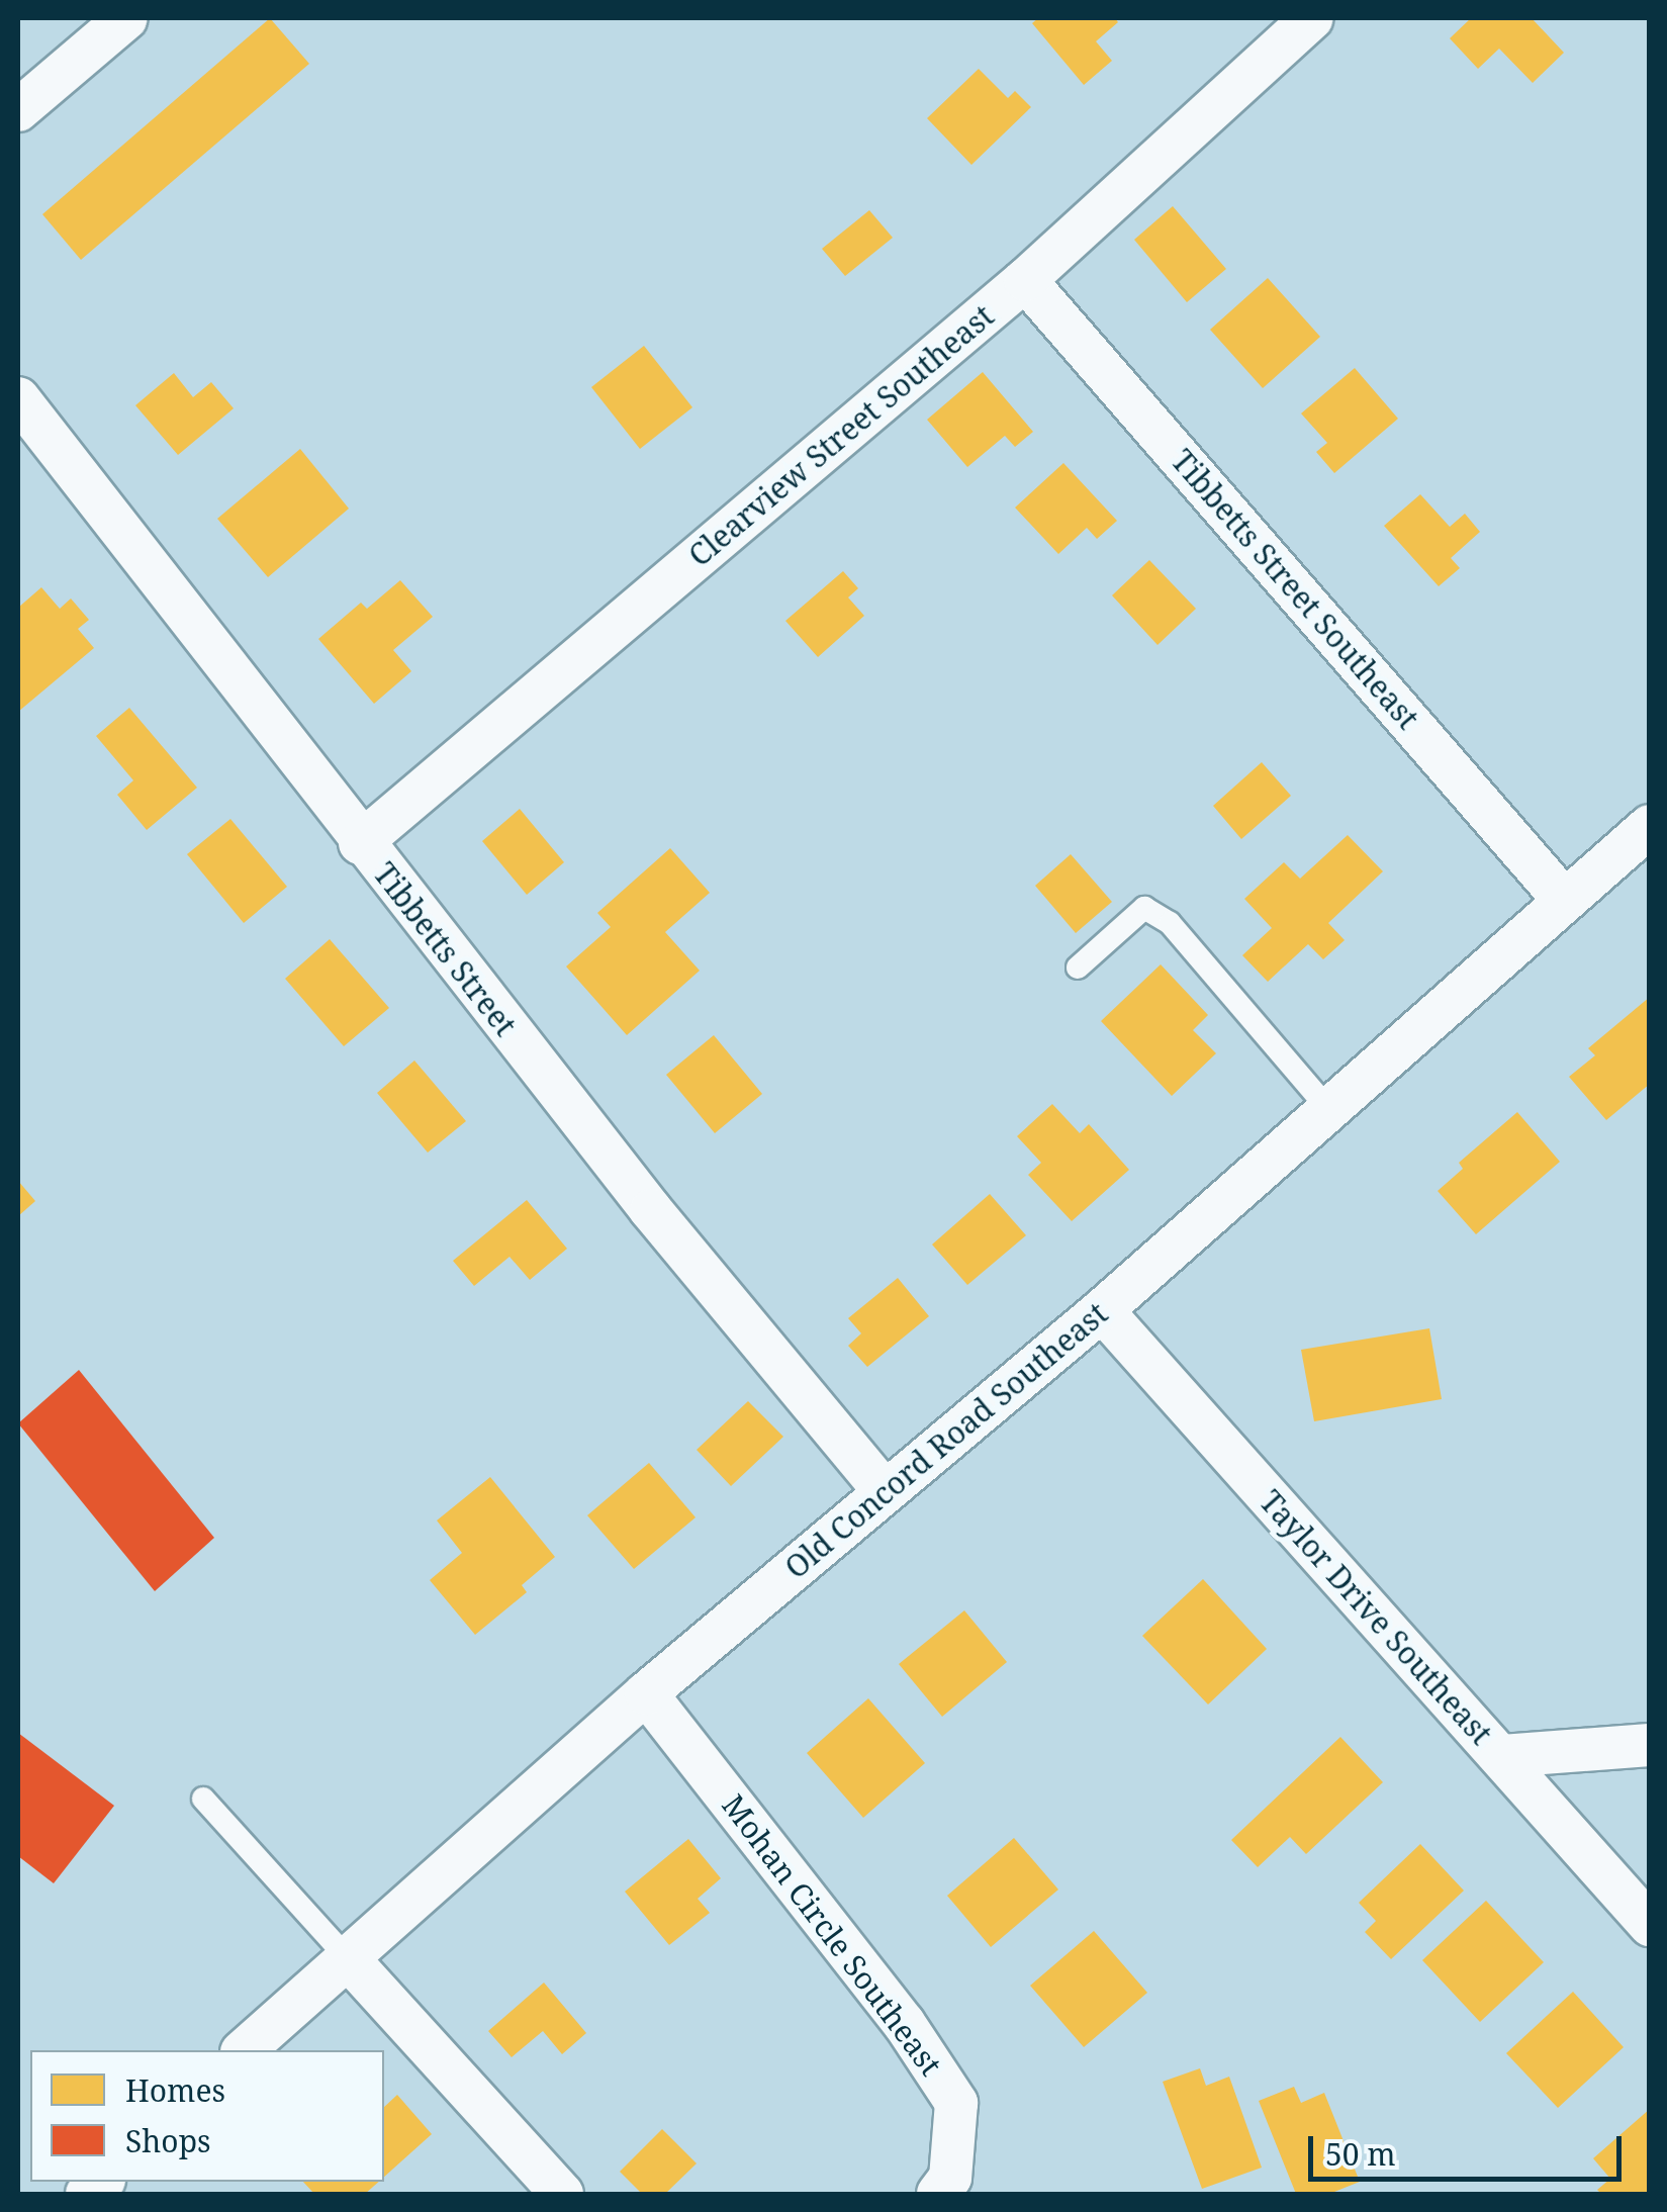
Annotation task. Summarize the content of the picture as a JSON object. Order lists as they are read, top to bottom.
{
  "streets": {
    "street": [
      "Clearview Street Southeast",
      "Tibbetts Street Southeast",
      "Tibbetts Street",
      "Old Concord Road Southeast",
      "Taylor Drive Southeast",
      "Mohan Circle Southeast"
    ]
  },
  "crossings": [
    ["Clearview Street Southeast", "Tibbetts Street Southeast"],
    ["Clearview Street Southeast", "Tibbetts Street"],
    ["Tibbetts Street Southeast", "Old Concord Road Southeast"],
    ["Tibbetts Street", "Old Concord Road Southeast"],
    ["Old Concord Road Southeast", "Taylor Drive Southeast"],
    ["Old Concord Road Southeast", "Mohan Circle Southeast"]
  ],
  "legend": ["Homes", "Shops"],
  "scale_bar": "50 m"
}
